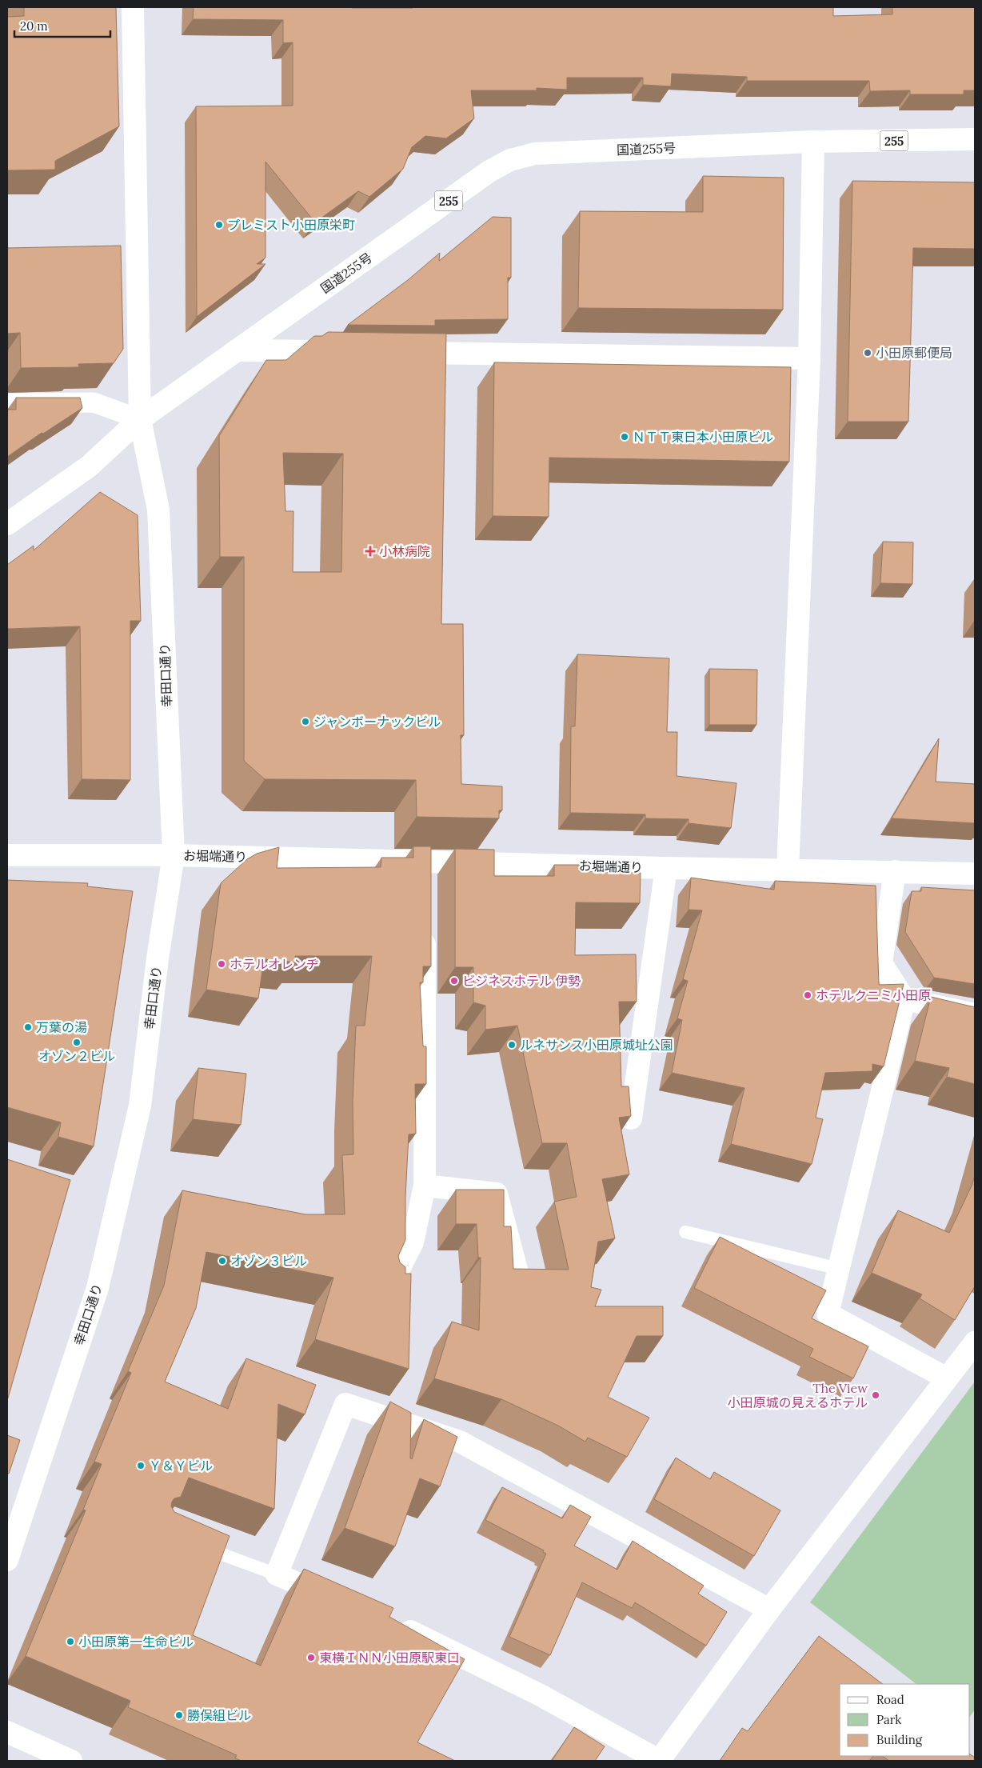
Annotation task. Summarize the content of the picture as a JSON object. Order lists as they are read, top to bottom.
{
  "streets": {
    "main road": [
      "255",
      "国道255号",
      "幸田口通り",
      "お堀端通り"
    ]
  },
  "crossings": [
    ["国道255号", "幸田口通り"],
    ["幸田口通り", "お堀端通り"]
  ],
  "places": {
    "other": [
      "プレミスト小田原栄町",
      "小田原郵便局",
      "ＮＴＴ東日本小田原ビル",
      "ジャンボーナックビル",
      "ホテルオレンヂ",
      "ビジネスホテル 伊勢",
      "ホテルクニミ小田原",
      "万葉の湯",
      "オゾン２ビル",
      "ルネサンス小田原城址公園",
      "オゾン３ビル",
      "The View 小田原城の見えるホテル",
      "Ｙ＆Ｙビル",
      "小田原第一生命ビル",
      "東横ＩＮＮ小田原駅東口",
      "勝俣組ビル"
    ],
    "health": ["小林病院"]
  },
  "legend": ["Road", "Park", "Building"],
  "scale_bar": "20 m"
}
